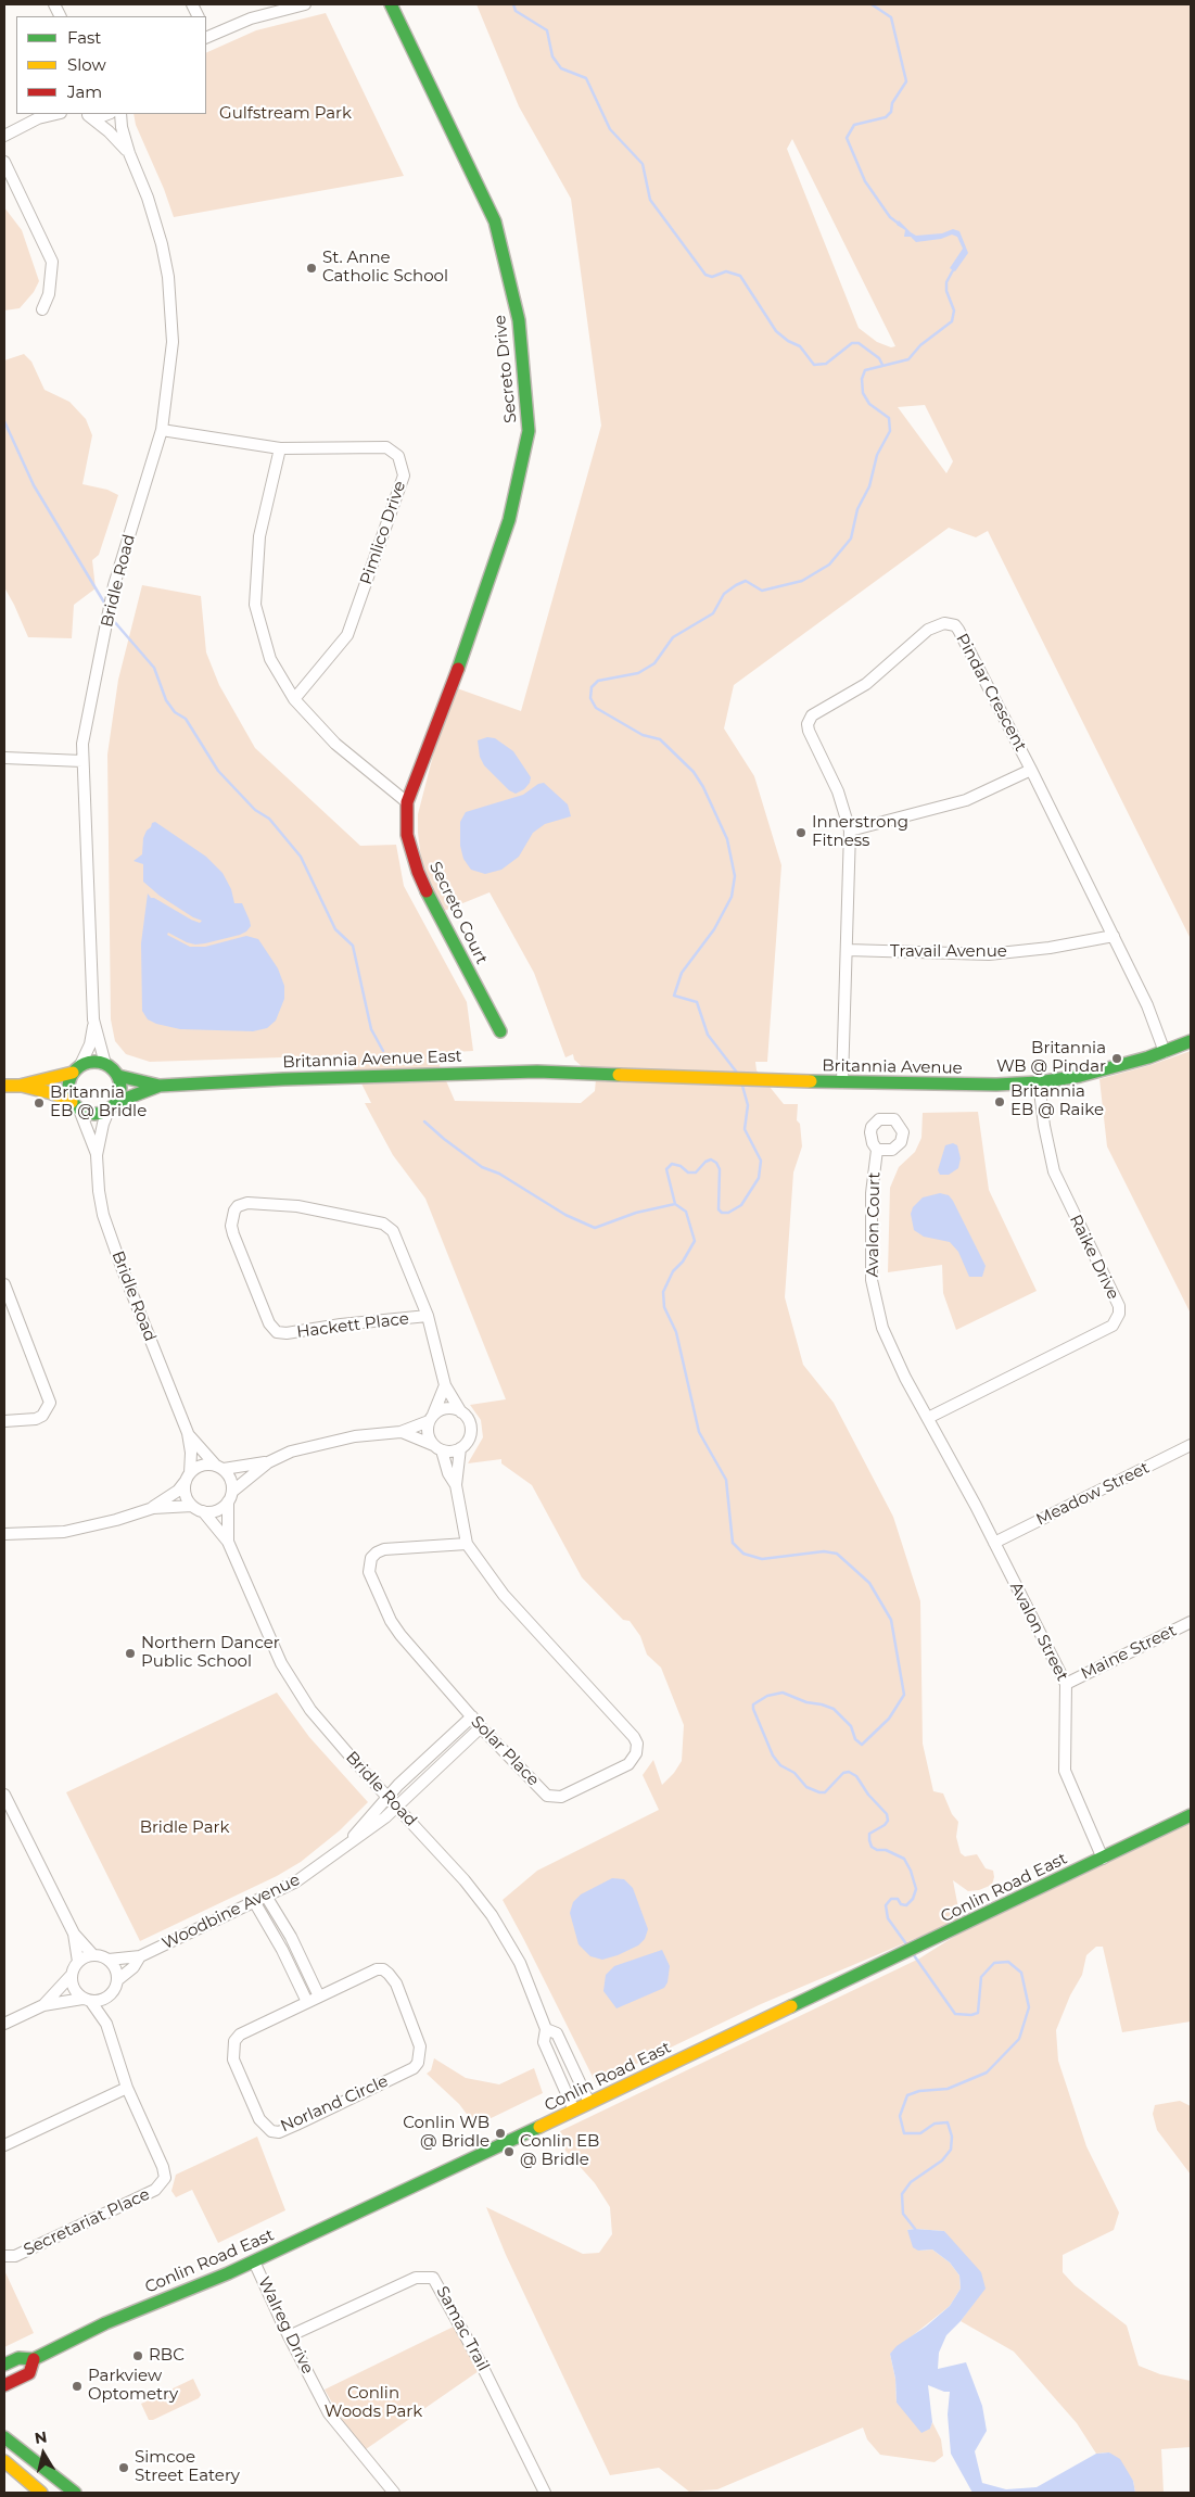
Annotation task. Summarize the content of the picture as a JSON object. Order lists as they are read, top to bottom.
{
  "streets": {
    "street": [
      "Secreto Drive",
      "Pimlico Drive",
      "Bridle Road",
      "Pindar Crescent",
      "Secreto Court",
      "Travail Avenue",
      "Britannia Avenue East",
      "Britannia Avenue",
      "Avalon Court",
      "Raike Drive",
      "Hackett Place",
      "Meadow Street",
      "Avalon Street",
      "Maine Street",
      "Solar Place",
      "Conlin Road East",
      "Woodbine Avenue",
      "Norland Circle",
      "Secretariat Place",
      "Walreg Drive",
      "Samac Trail"
    ]
  },
  "crossings": [
    ["Secreto Drive", "Secreto Court"],
    ["Pimlico Drive", "Bridle Road"],
    ["Bridle Road", "Britannia Avenue East"],
    ["Bridle Road", "Conlin Road East"],
    ["Bridle Road", "Woodbine Avenue"],
    ["Pindar Crescent", "Travail Avenue"],
    ["Pindar Crescent", "Britannia Avenue"],
    ["Britannia Avenue East", "Britannia Avenue"],
    ["Britannia Avenue", "Raike Drive"],
    ["Avalon Court", "Raike Drive"],
    ["Avalon Court", "Avalon Street"],
    ["Raike Drive", "Avalon Street"],
    ["Hackett Place", "Solar Place"],
    ["Meadow Street", "Avalon Street"],
    ["Avalon Street", "Maine Street"],
    ["Avalon Street", "Conlin Road East"],
    ["Solar Place", "Woodbine Avenue"],
    ["Conlin Road East", "Walreg Drive"],
    ["Woodbine Avenue", "Secretariat Place"],
    ["Walreg Drive", "Samac Trail"]
  ],
  "parks": ["Gulfstream Park", "Bridle Park", "Conlin Woods Park"],
  "places": [
    "St. Anne Catholic School",
    "Innerstrong Fitness",
    "Britannia WB @ Pindar",
    "Britannia EB @ Raike",
    "Britannia EB @ Bridle",
    "Northern Dancer Public School",
    "Conlin WB @ Bridle",
    "Conlin EB @ Bridle",
    "RBC",
    "Parkview Optometry",
    "Simcoe Street Eatery"
  ],
  "legend": ["Fast", "Slow", "Jam"],
  "north": "top"
}
